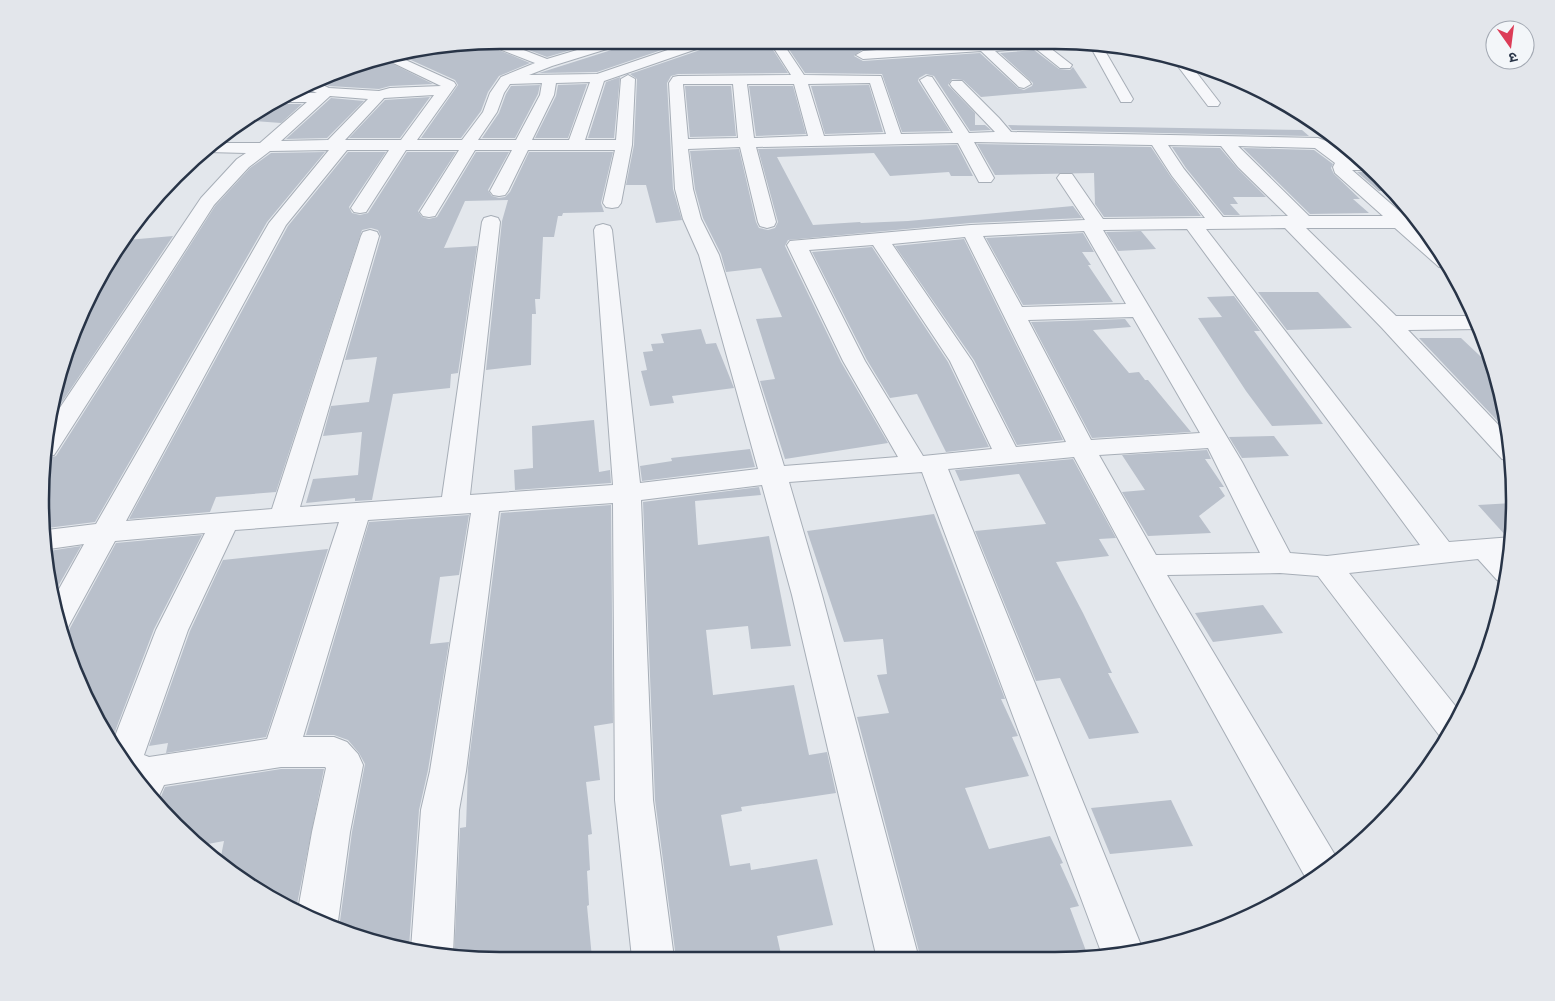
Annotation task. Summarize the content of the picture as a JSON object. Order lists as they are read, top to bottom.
{
  "north": "bottom"
}
